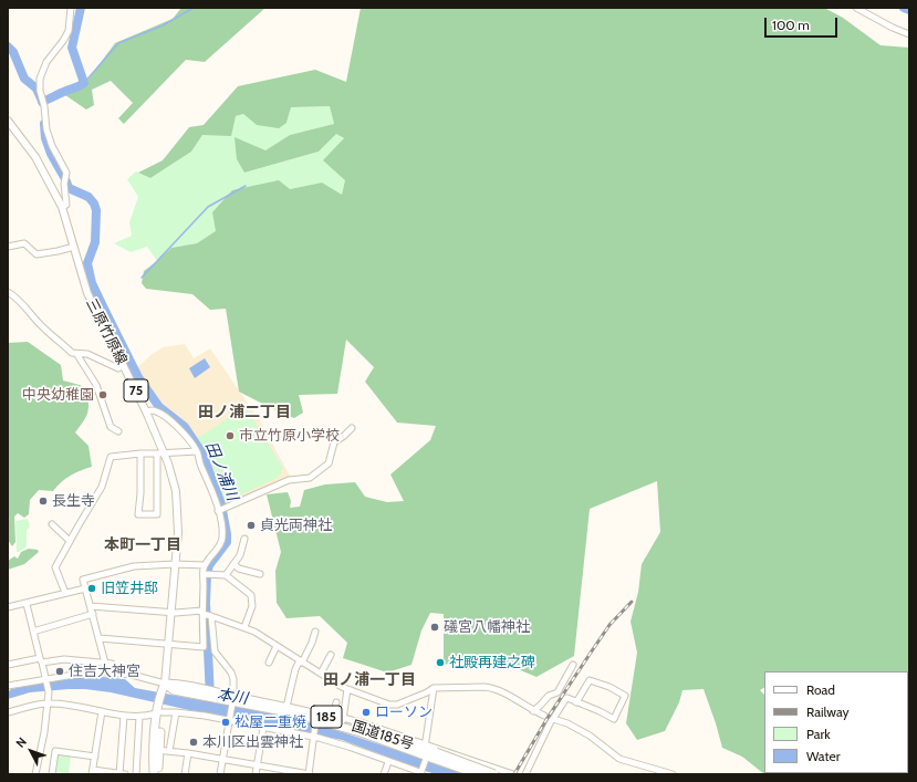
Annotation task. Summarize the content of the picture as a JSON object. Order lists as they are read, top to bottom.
{
  "streets": {
    "highway": ["185", "国道185号"],
    "main road": ["三原竹原線", "75"]
  },
  "crossings": [
    ["三原竹原線", "国道185号"]
  ],
  "districts": ["田ノ浦二丁目", "本町一丁目", "田ノ浦一丁目"],
  "water": ["田ノ浦川", "本川"],
  "places": [
    "中央幼稚園",
    "市立竹原小学校",
    "長生寺",
    "貞光両神社",
    "旧笠井邸",
    "礒宮八幡神社",
    "社殿再建之碑",
    "住吉大神宮",
    "ローソン",
    "松屋二重焼",
    "本川区出雲神社"
  ],
  "legend": [
    "Road",
    "Railway",
    "Park",
    "Water"
  ],
  "scale_bar": "100 m",
  "north": "top left"
}
